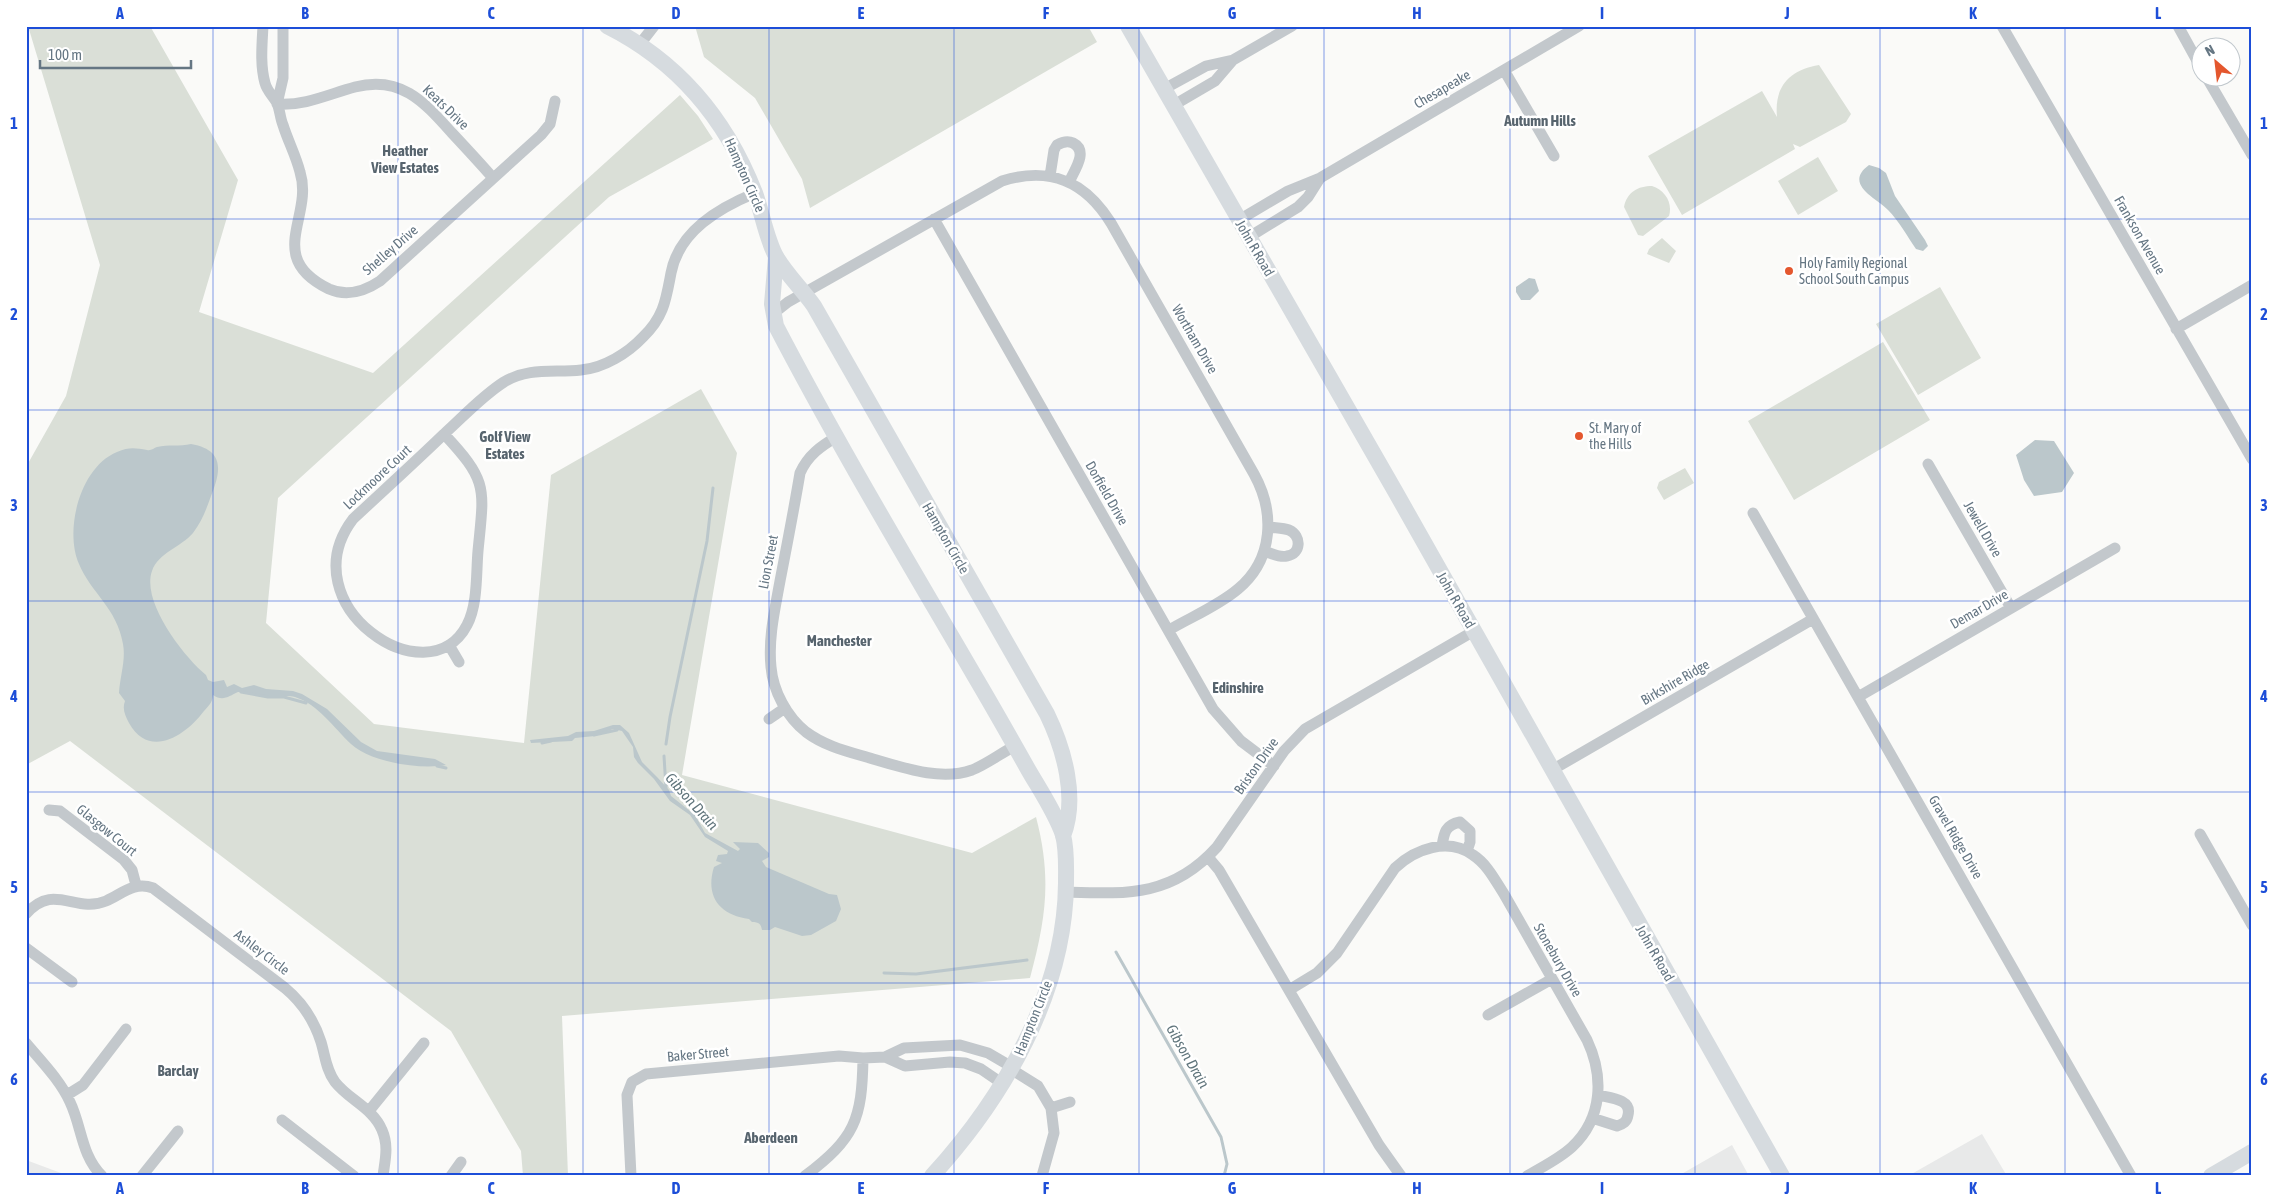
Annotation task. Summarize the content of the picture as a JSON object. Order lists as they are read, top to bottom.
{
  "streets": {
    "street": [
      "Chesapeake",
      "Keats Drive",
      "Hampton Circle",
      "Frankson Avenue",
      "John R Road",
      "Shelley Drive",
      "Wortham Drive",
      "Lockmoore Court",
      "Dorfield Drive",
      "Jewell Drive",
      "Lion Street",
      "Demar Drive",
      "Birkshire Ridge",
      "Briston Drive",
      "Glasgow Court",
      "Gravel Ridge Drive",
      "Ashley Circle",
      "Stonebury Drive",
      "Baker Street"
    ]
  },
  "crossings": [
    ["Chesapeake", "John R Road"],
    ["Keats Drive", "Shelley Drive"],
    ["Hampton Circle", "Wortham Drive"],
    ["Hampton Circle", "Lockmoore Court"],
    ["Hampton Circle", "Lion Street"],
    ["Hampton Circle", "Briston Drive"],
    ["Hampton Circle", "Baker Street"],
    ["John R Road", "Birkshire Ridge"],
    ["John R Road", "Briston Drive"],
    ["Wortham Drive", "Dorfield Drive"],
    ["Dorfield Drive", "Briston Drive"],
    ["Jewell Drive", "Demar Drive"],
    ["Demar Drive", "Gravel Ridge Drive"],
    ["Birkshire Ridge", "Gravel Ridge Drive"],
    ["Glasgow Court", "Ashley Circle"]
  ],
  "districts": [
    "Autumn Hills",
    "Heather View Estates",
    "Golf View Estates",
    "Manchester",
    "Edinshire",
    "Barclay",
    "Aberdeen"
  ],
  "water": ["Gibson Drain"],
  "places": ["Holy Family Regional School South Campus", "St. Mary of the Hills"],
  "scale_bar": "100 m",
  "north": "top left",
  "grid": {
    "columns": [
      "A",
      "B",
      "C",
      "D",
      "E",
      "F",
      "G",
      "H",
      "I",
      "J",
      "K",
      "L"
    ],
    "rows": [
      "1",
      "2",
      "3",
      "4",
      "5",
      "6"
    ]
  }
}
